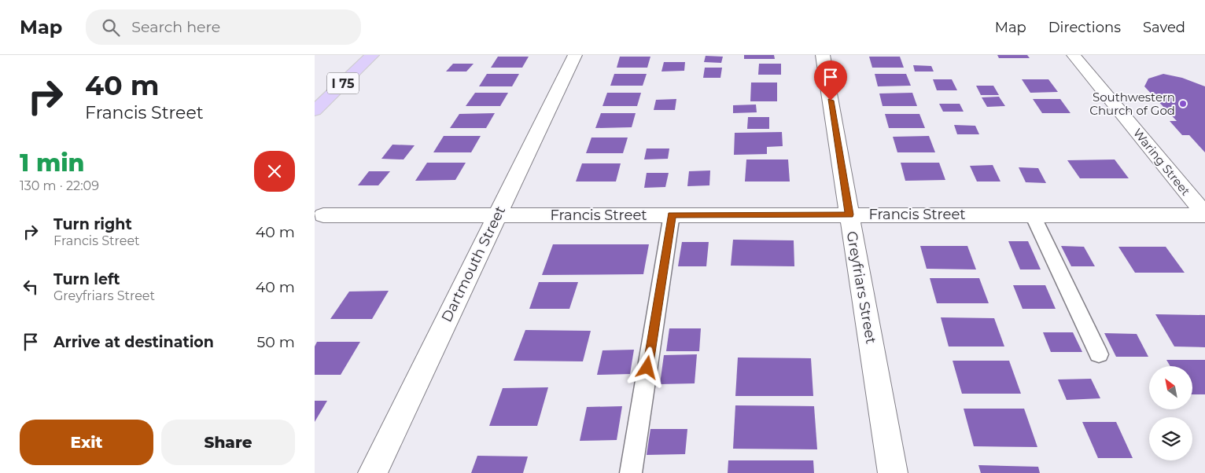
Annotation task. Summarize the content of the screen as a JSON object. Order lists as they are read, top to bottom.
{
  "streets": {
    "highway": ["I 75"],
    "street": [
      "Waring Street",
      "Francis Street",
      "Dartmouth Street",
      "Greyfriars Street"
    ]
  },
  "crossings": [
    ["Waring Street", "Francis Street"],
    ["Francis Street", "Dartmouth Street"],
    ["Francis Street", "Greyfriars Street"]
  ],
  "places": ["Southwestern Church of God"],
  "north": "top left",
  "page": {
    "header": "Map",
    "search": "Search here",
    "nav": ["Map", "Directions", "Saved"],
    "turn": ["40 m", "Francis Street"],
    "heading": ["1 min", "130 m · 22:09"],
    "list": [
      {
        "name": "Turn right",
        "note": "Francis Street",
        "value": "40 m"
      },
      {
        "name": "Turn left",
        "note": "Greyfriars Street",
        "value": "40 m"
      },
      {
        "name": "Arrive at destination",
        "value": "50 m"
      }
    ],
    "buttons": ["Exit", "Share"]
  }
}
